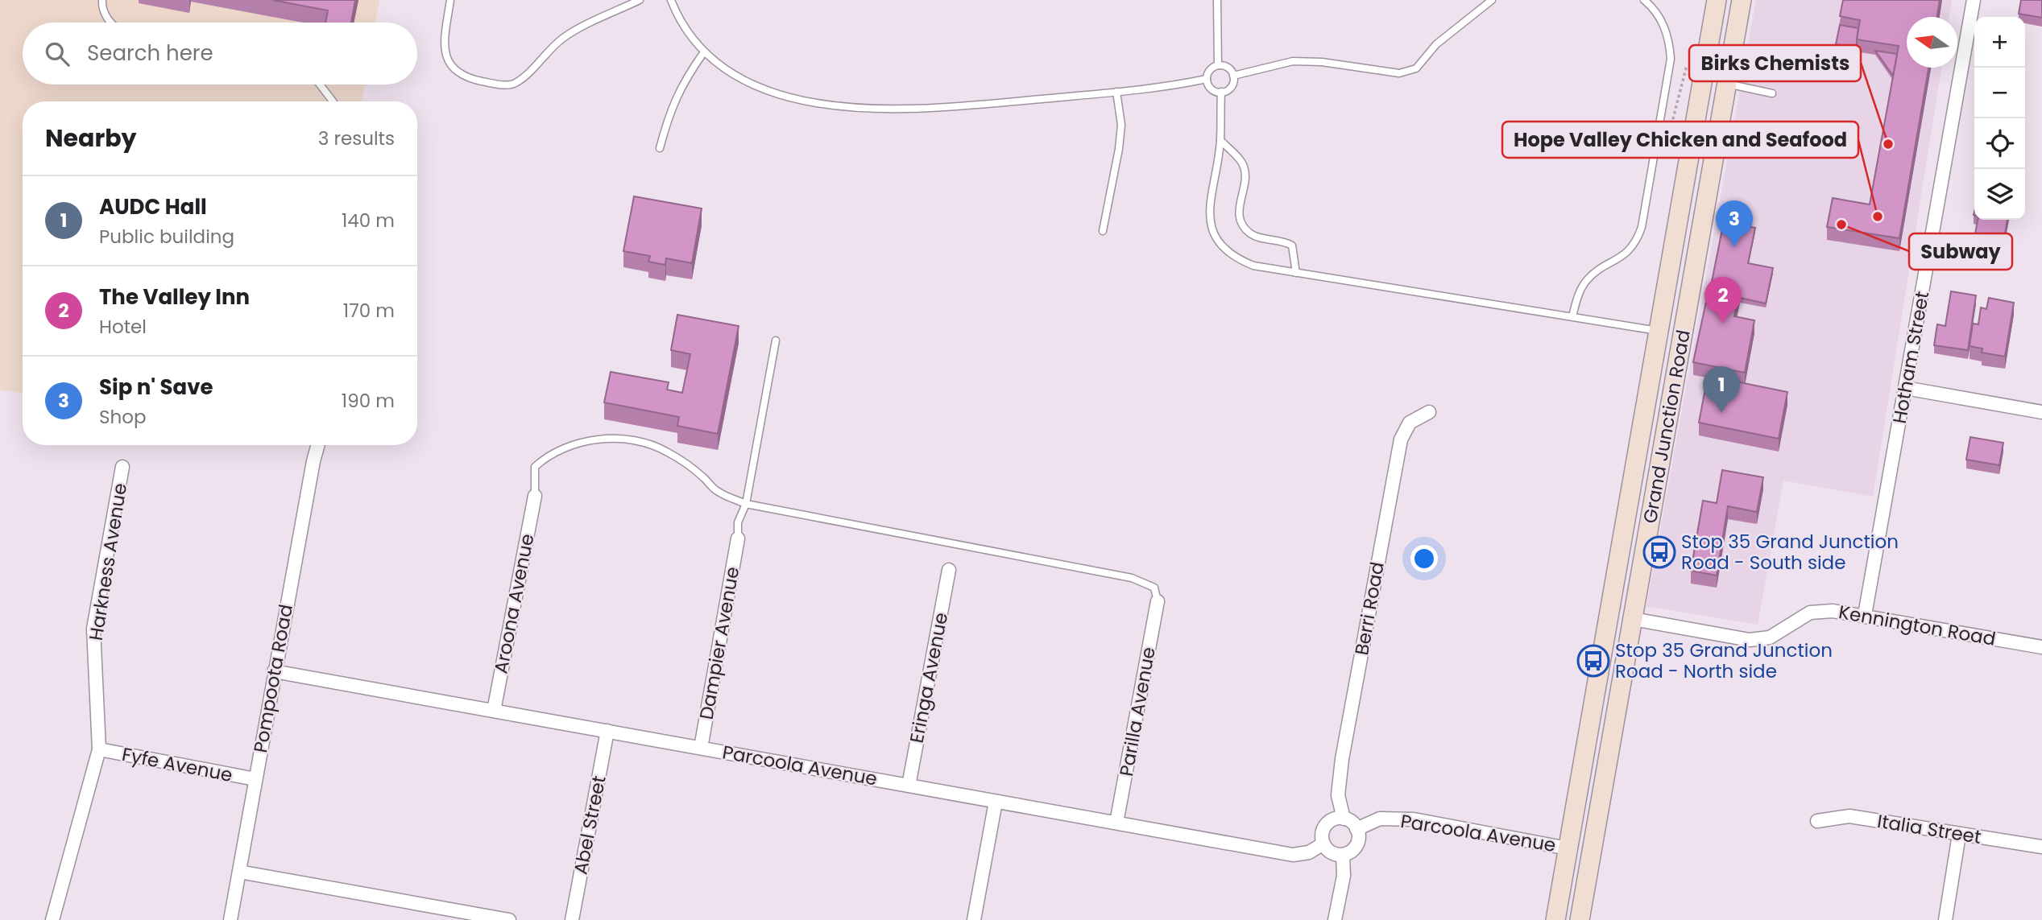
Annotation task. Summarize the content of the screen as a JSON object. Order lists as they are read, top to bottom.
{
  "streets": {
    "main road": ["Grand Junction Road"],
    "street": [
      "Hotham Street",
      "Harkness Avenue",
      "Aroona Avenue",
      "Berri Road",
      "Kennington Road",
      "Dampier Avenue",
      "Eringa Avenue",
      "Pompoota Road",
      "Parilla Avenue",
      "Fyfe Avenue",
      "Parcoola Avenue",
      "Abel Street",
      "Italia Street"
    ]
  },
  "crossings": [
    ["Hotham Street", "Kennington Road"],
    ["Grand Junction Road", "Kennington Road"],
    ["Grand Junction Road", "Parcoola Avenue"],
    ["Harkness Avenue", "Fyfe Avenue"],
    ["Aroona Avenue", "Parcoola Avenue"],
    ["Berri Road", "Parcoola Avenue"],
    ["Dampier Avenue", "Parcoola Avenue"],
    ["Eringa Avenue", "Parcoola Avenue"],
    ["Pompoota Road", "Fyfe Avenue"],
    ["Pompoota Road", "Parcoola Avenue"],
    ["Parilla Avenue", "Parcoola Avenue"],
    ["Parcoola Avenue", "Abel Street"]
  ],
  "places": {
    "other": ["Birks Chemists", "Hope Valley Chicken and Seafood", "Subway"],
    "bus stop": ["Stop 35 Grand Junction Road - South side", "Stop 35 Grand Junction Road - North side"]
  },
  "north": "left",
  "page": {
    "map_buttons": ["+", "−"],
    "search": "Search here",
    "heading": ["Nearby", "3 results"],
    "list": [
      {
        "mark": "1",
        "name": "AUDC Hall",
        "note": "Public building",
        "value": "140 m"
      },
      {
        "mark": "2",
        "name": "The Valley Inn",
        "note": "Hotel",
        "value": "170 m"
      },
      {
        "mark": "3",
        "name": "Sip n' Save",
        "note": "Shop",
        "value": "190 m"
      }
    ],
    "pins": ["3", "2", "1"]
  }
}
